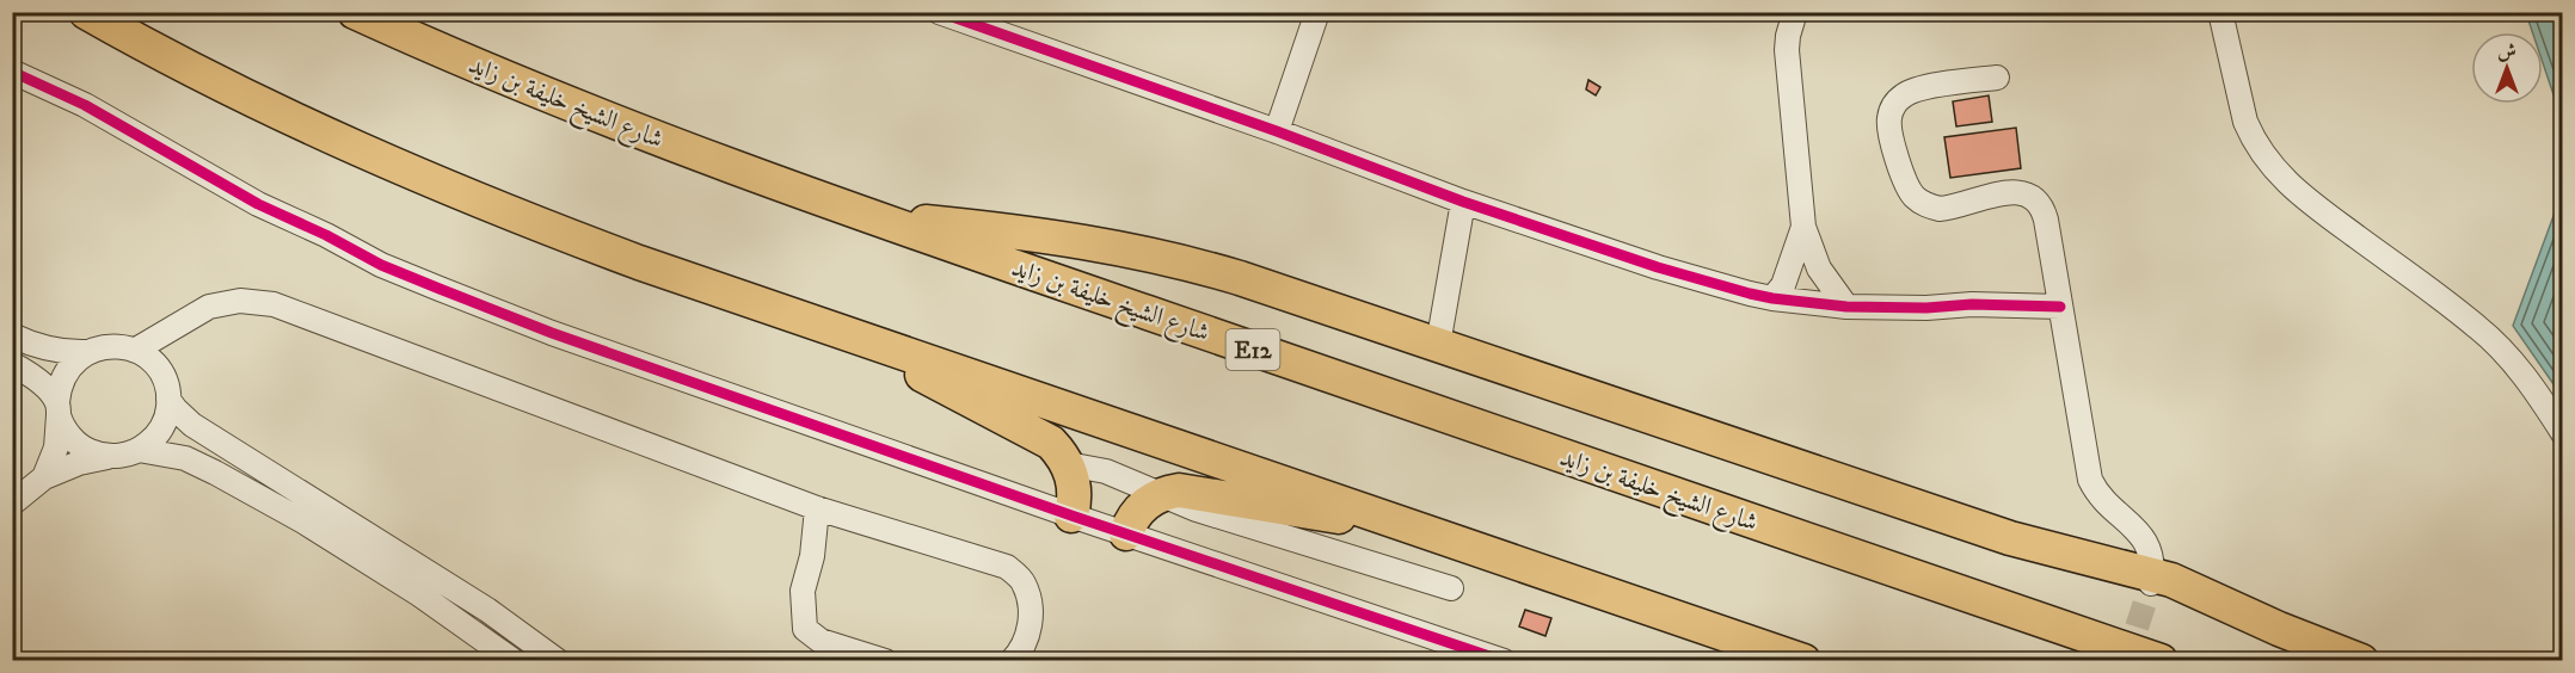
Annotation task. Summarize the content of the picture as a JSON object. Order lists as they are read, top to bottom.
{
  "streets": {
    "highway": ["شارع الشيخ خليفة بن زايد", "E12"]
  },
  "north": "top"
}
